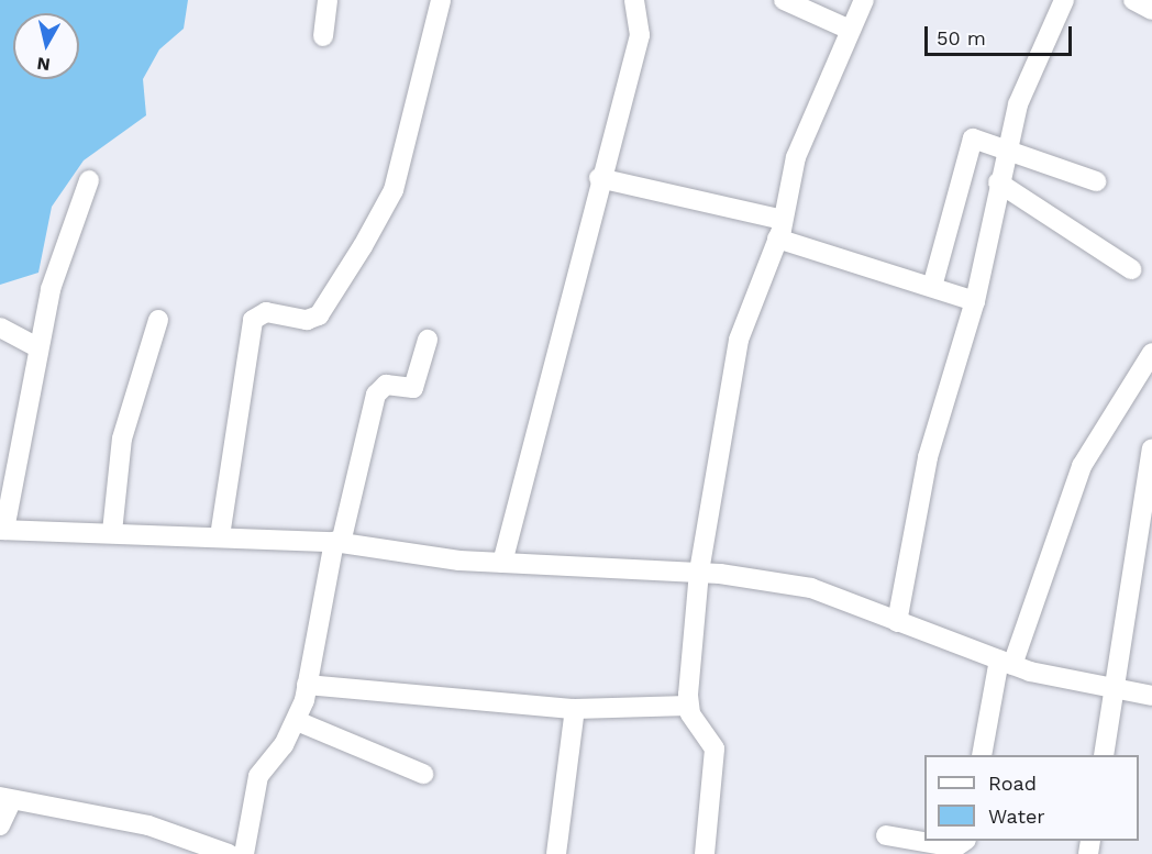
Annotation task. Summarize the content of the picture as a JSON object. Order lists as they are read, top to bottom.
{
  "legend": ["Road", "Water"],
  "scale_bar": "50 m",
  "north": "bottom"
}
